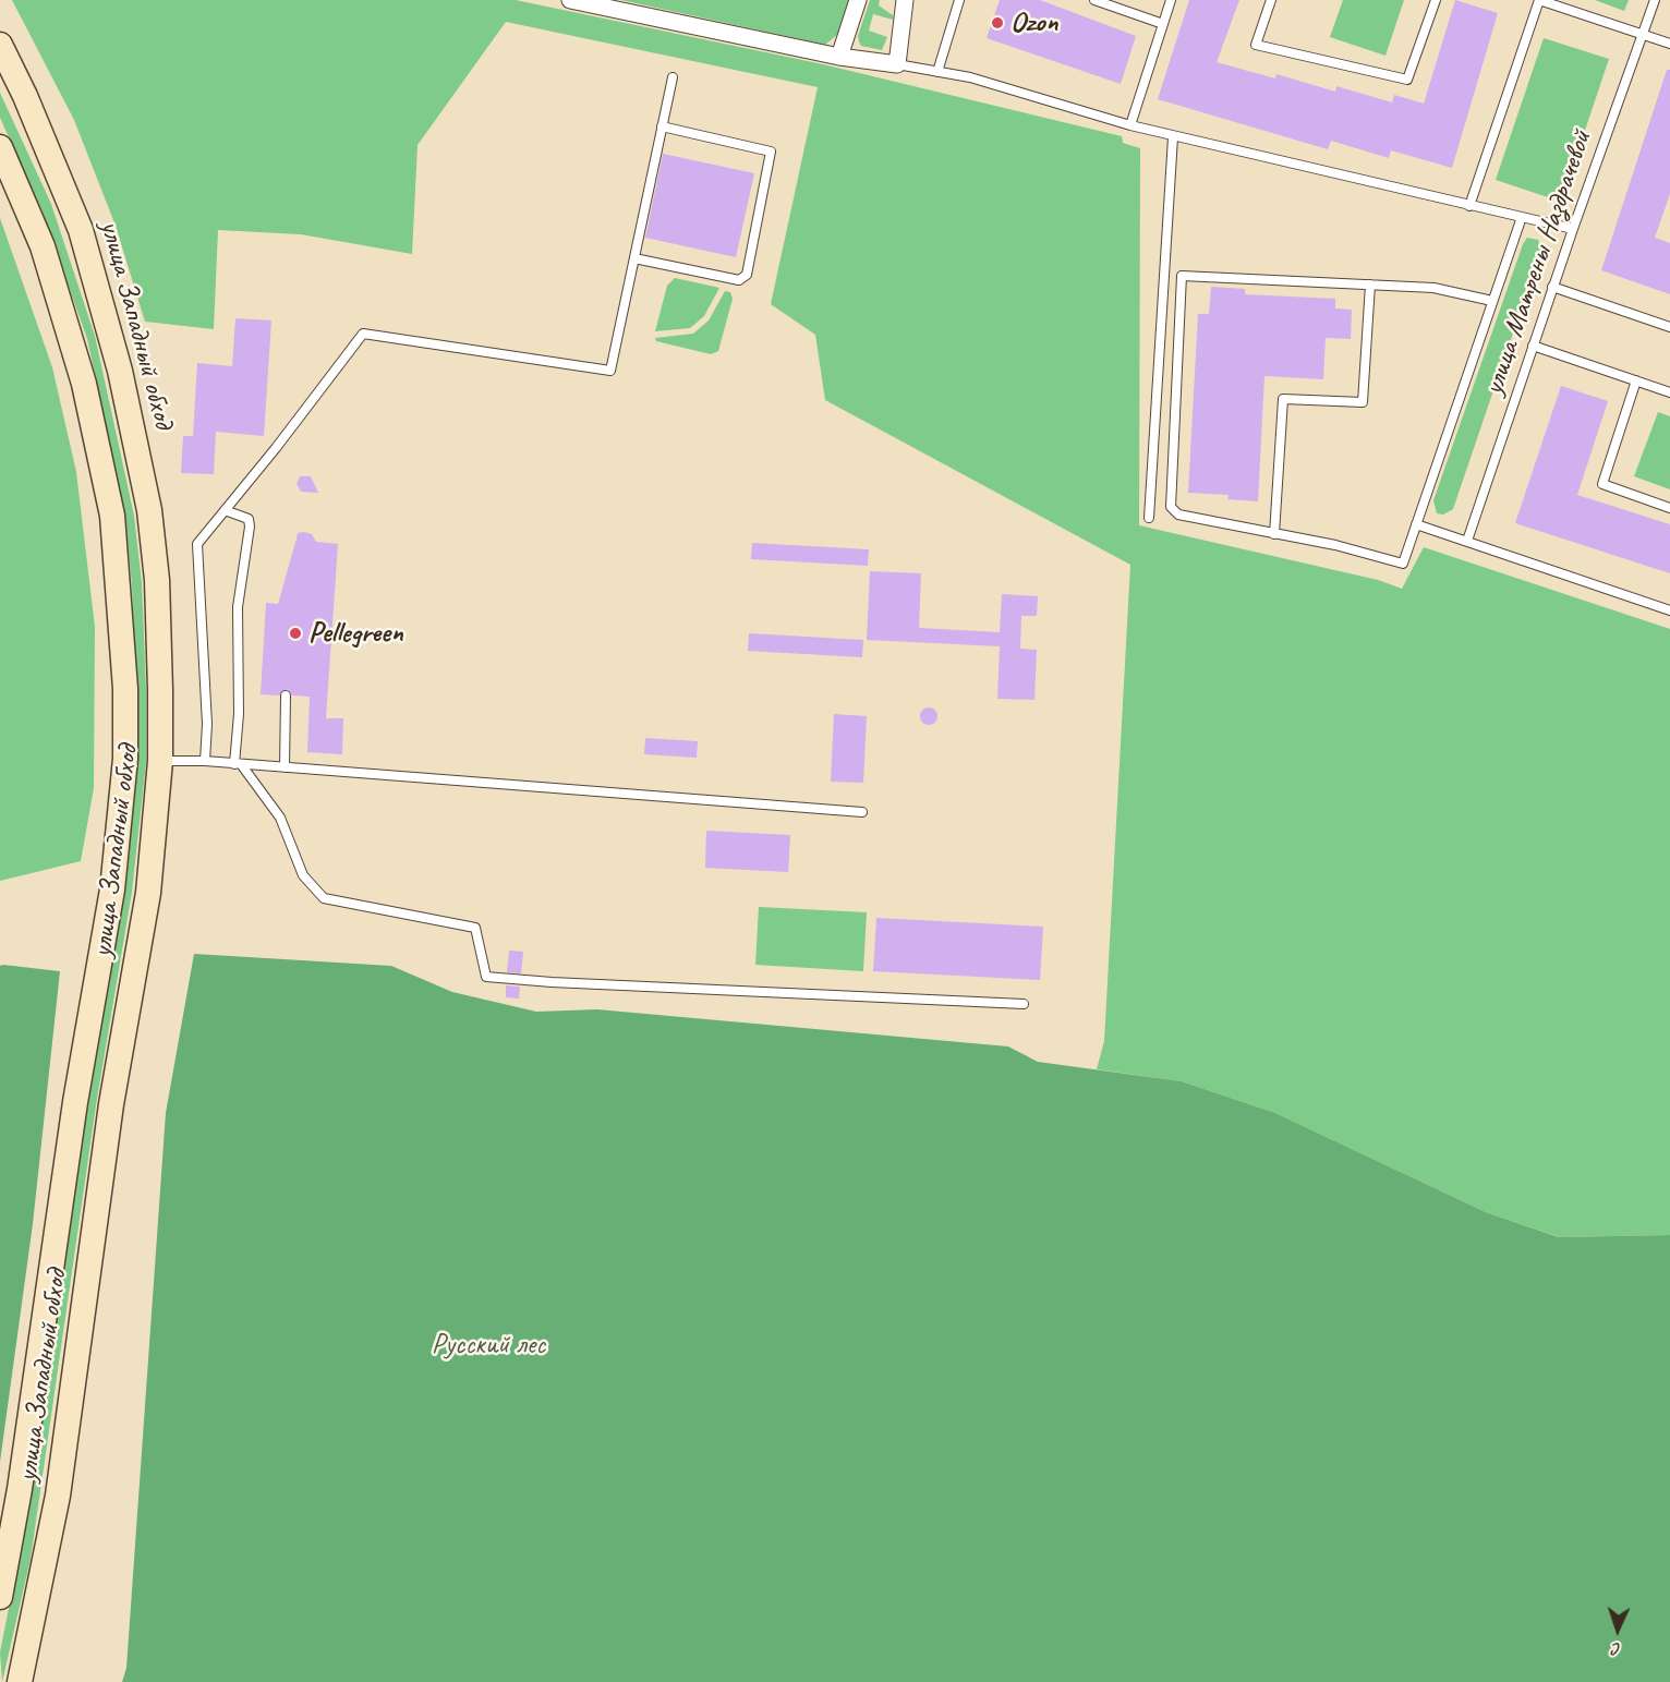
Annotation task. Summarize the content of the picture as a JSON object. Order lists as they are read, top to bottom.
{
  "streets": {
    "main road": ["улица Западный обход"],
    "lane": ["улица Матрены Наздрачевой"]
  },
  "parks": ["Русский лес"],
  "places": ["Ozon", "Pellegreen"],
  "north": "bottom"
}
